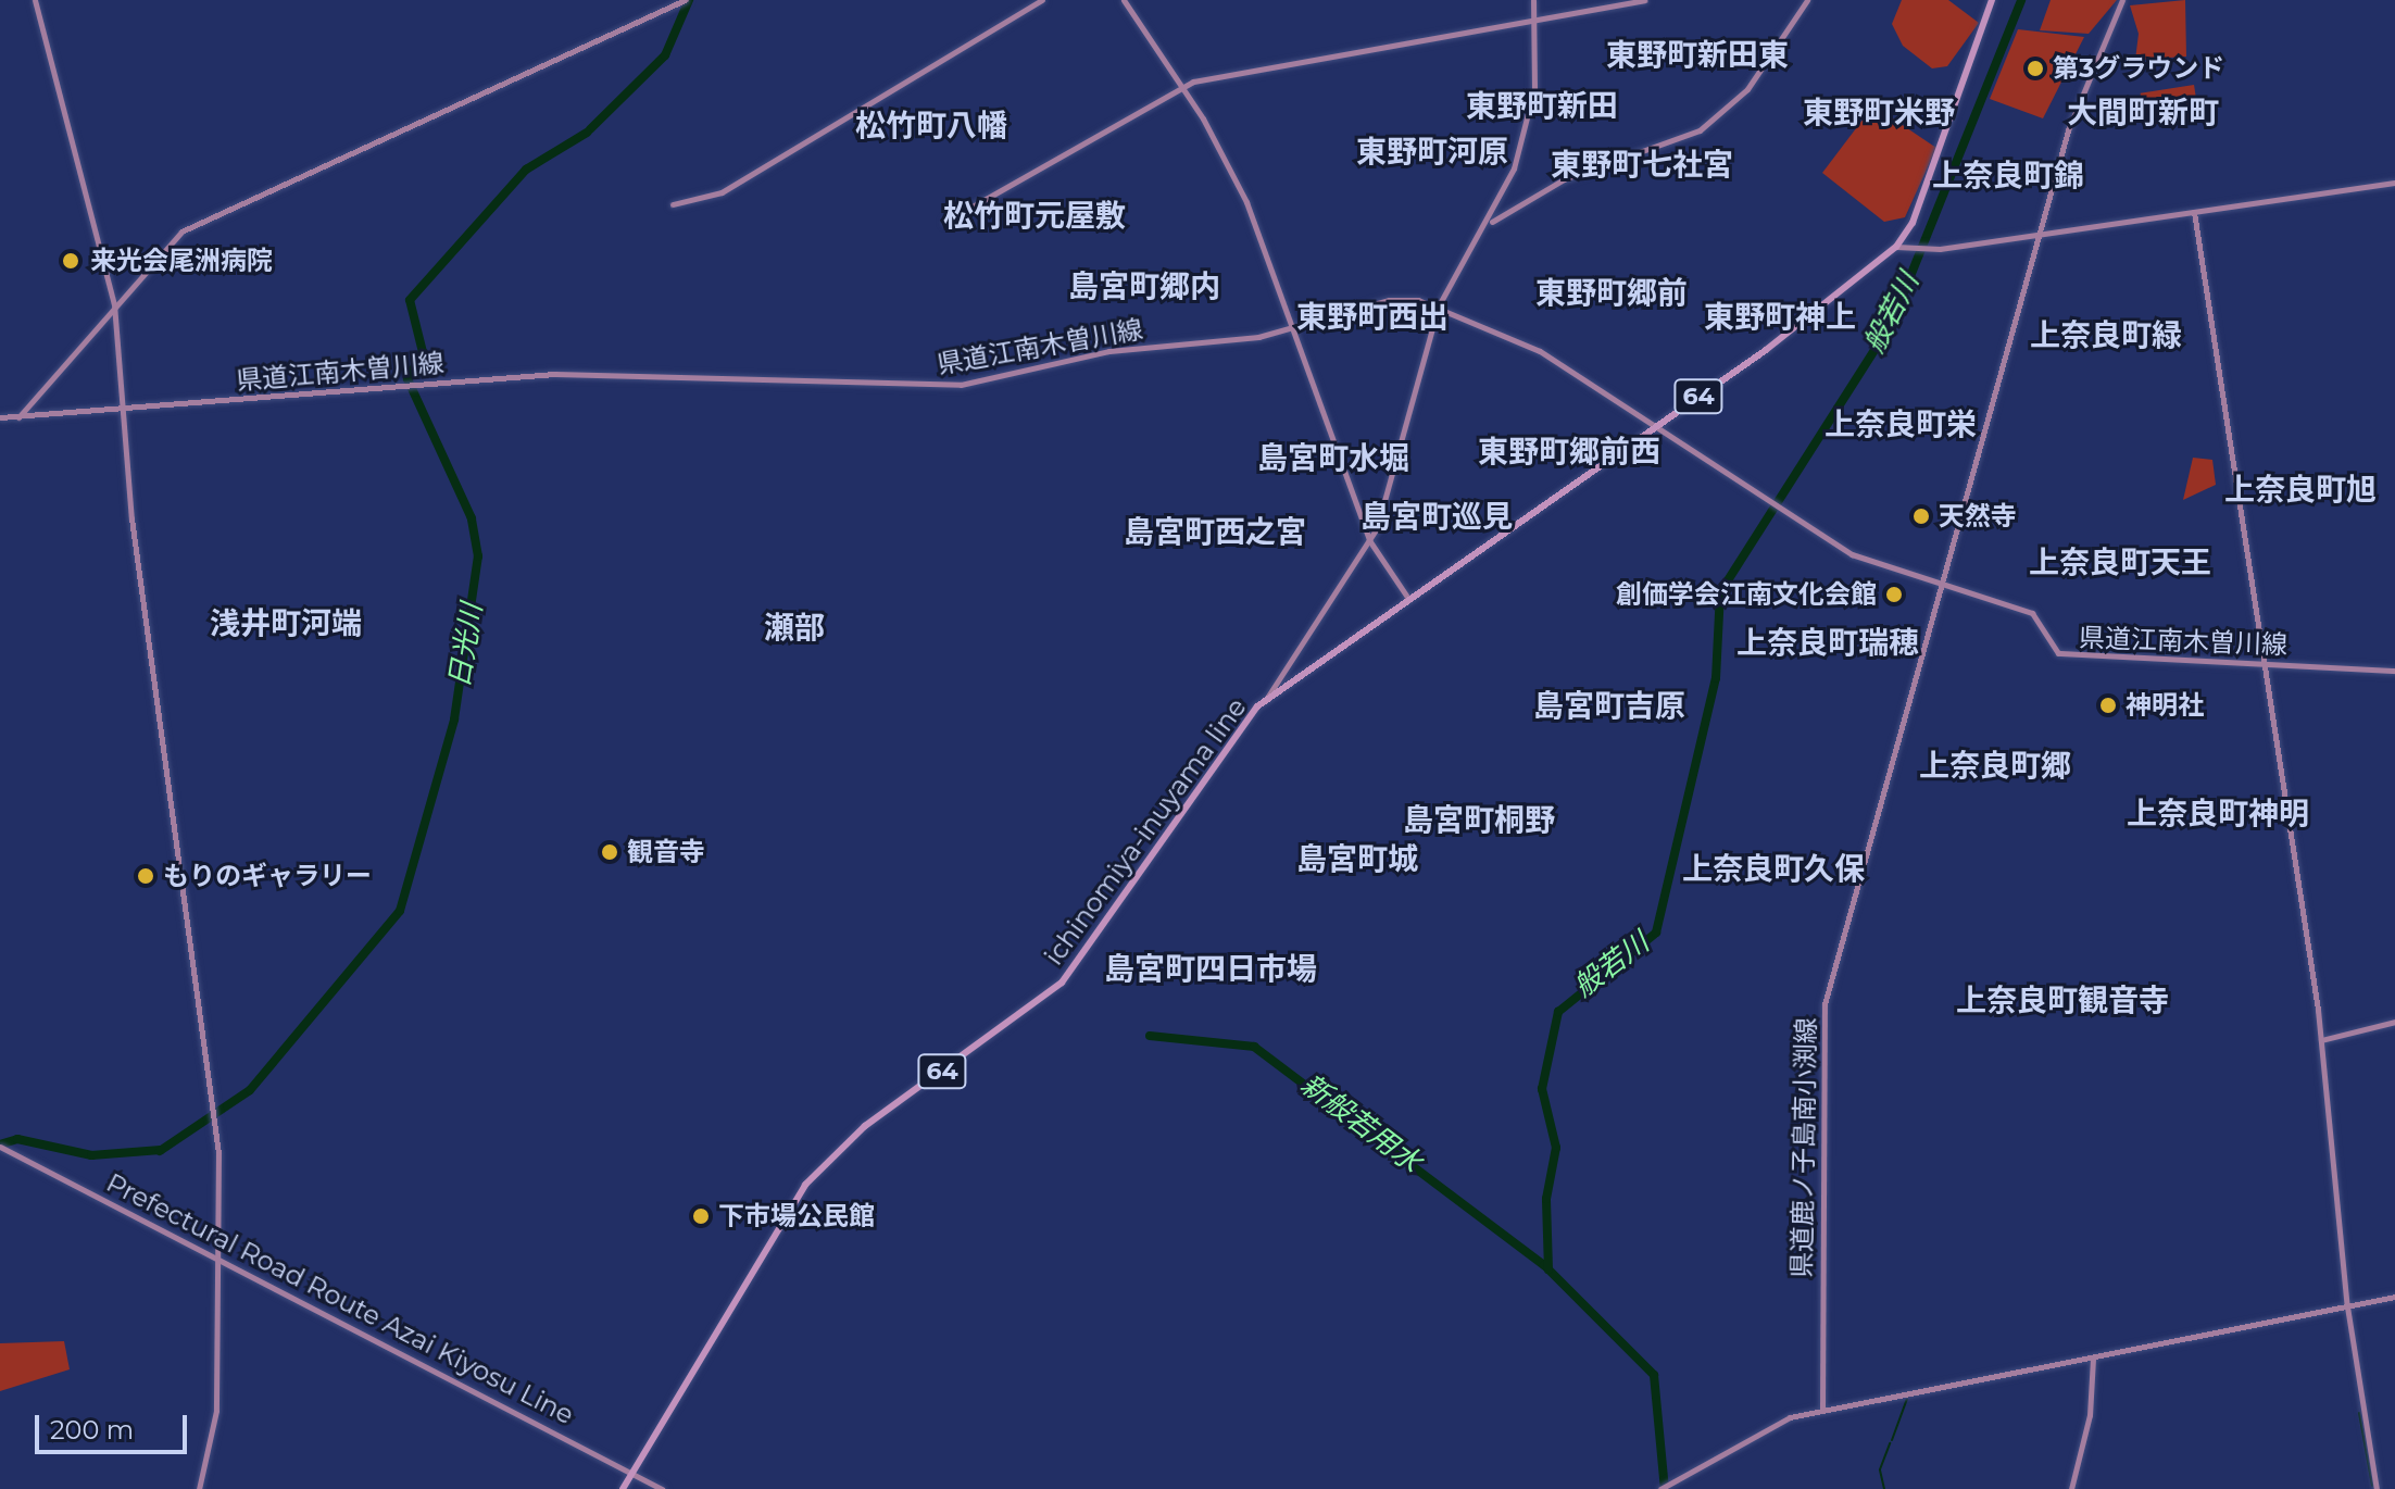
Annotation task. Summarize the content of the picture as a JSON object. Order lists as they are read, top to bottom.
{
  "streets": {
    "main road": ["64", "ichinomiya-inuyama line"],
    "street": ["県道江南木曽川線", "県道鹿ノ子島南小渕線", "Prefectural Road Route Azai Kiyosu Line"]
  },
  "crossings": [
    ["県道江南木曽川線", "ichinomiya-inuyama line"],
    ["県道江南木曽川線", "県道鹿ノ子島南小渕線"],
    ["ichinomiya-inuyama line", "Prefectural Road Route Azai Kiyosu Line"]
  ],
  "districts": [
    "東野町新田東",
    "東野町新田",
    "東野町米野",
    "大間町新町",
    "松竹町八幡",
    "東野町河原",
    "東野町七社宮",
    "上奈良町錦",
    "松竹町元屋敷",
    "島宮町郷内",
    "東野町郷前",
    "東野町西出",
    "東野町神上",
    "上奈良町緑",
    "上奈良町栄",
    "東野町郷前西",
    "島宮町水堀",
    "上奈良町旭",
    "島宮町巡見",
    "島宮町西之宮",
    "上奈良町天王",
    "浅井町河端",
    "瀬部",
    "上奈良町瑞穂",
    "島宮町吉原",
    "上奈良町郷",
    "上奈良町神明",
    "島宮町桐野",
    "島宮町城",
    "上奈良町久保",
    "島宮町四日市場",
    "上奈良町観音寺"
  ],
  "water": ["般若川", "日光川", "新般若用水"],
  "places": [
    "第3グラウンド",
    "来光会尾洲病院",
    "天然寺",
    "創価学会江南文化会館",
    "神明社",
    "観音寺",
    "もりのギャラリー",
    "下市場公民館"
  ],
  "scale_bar": "200 m"
}
